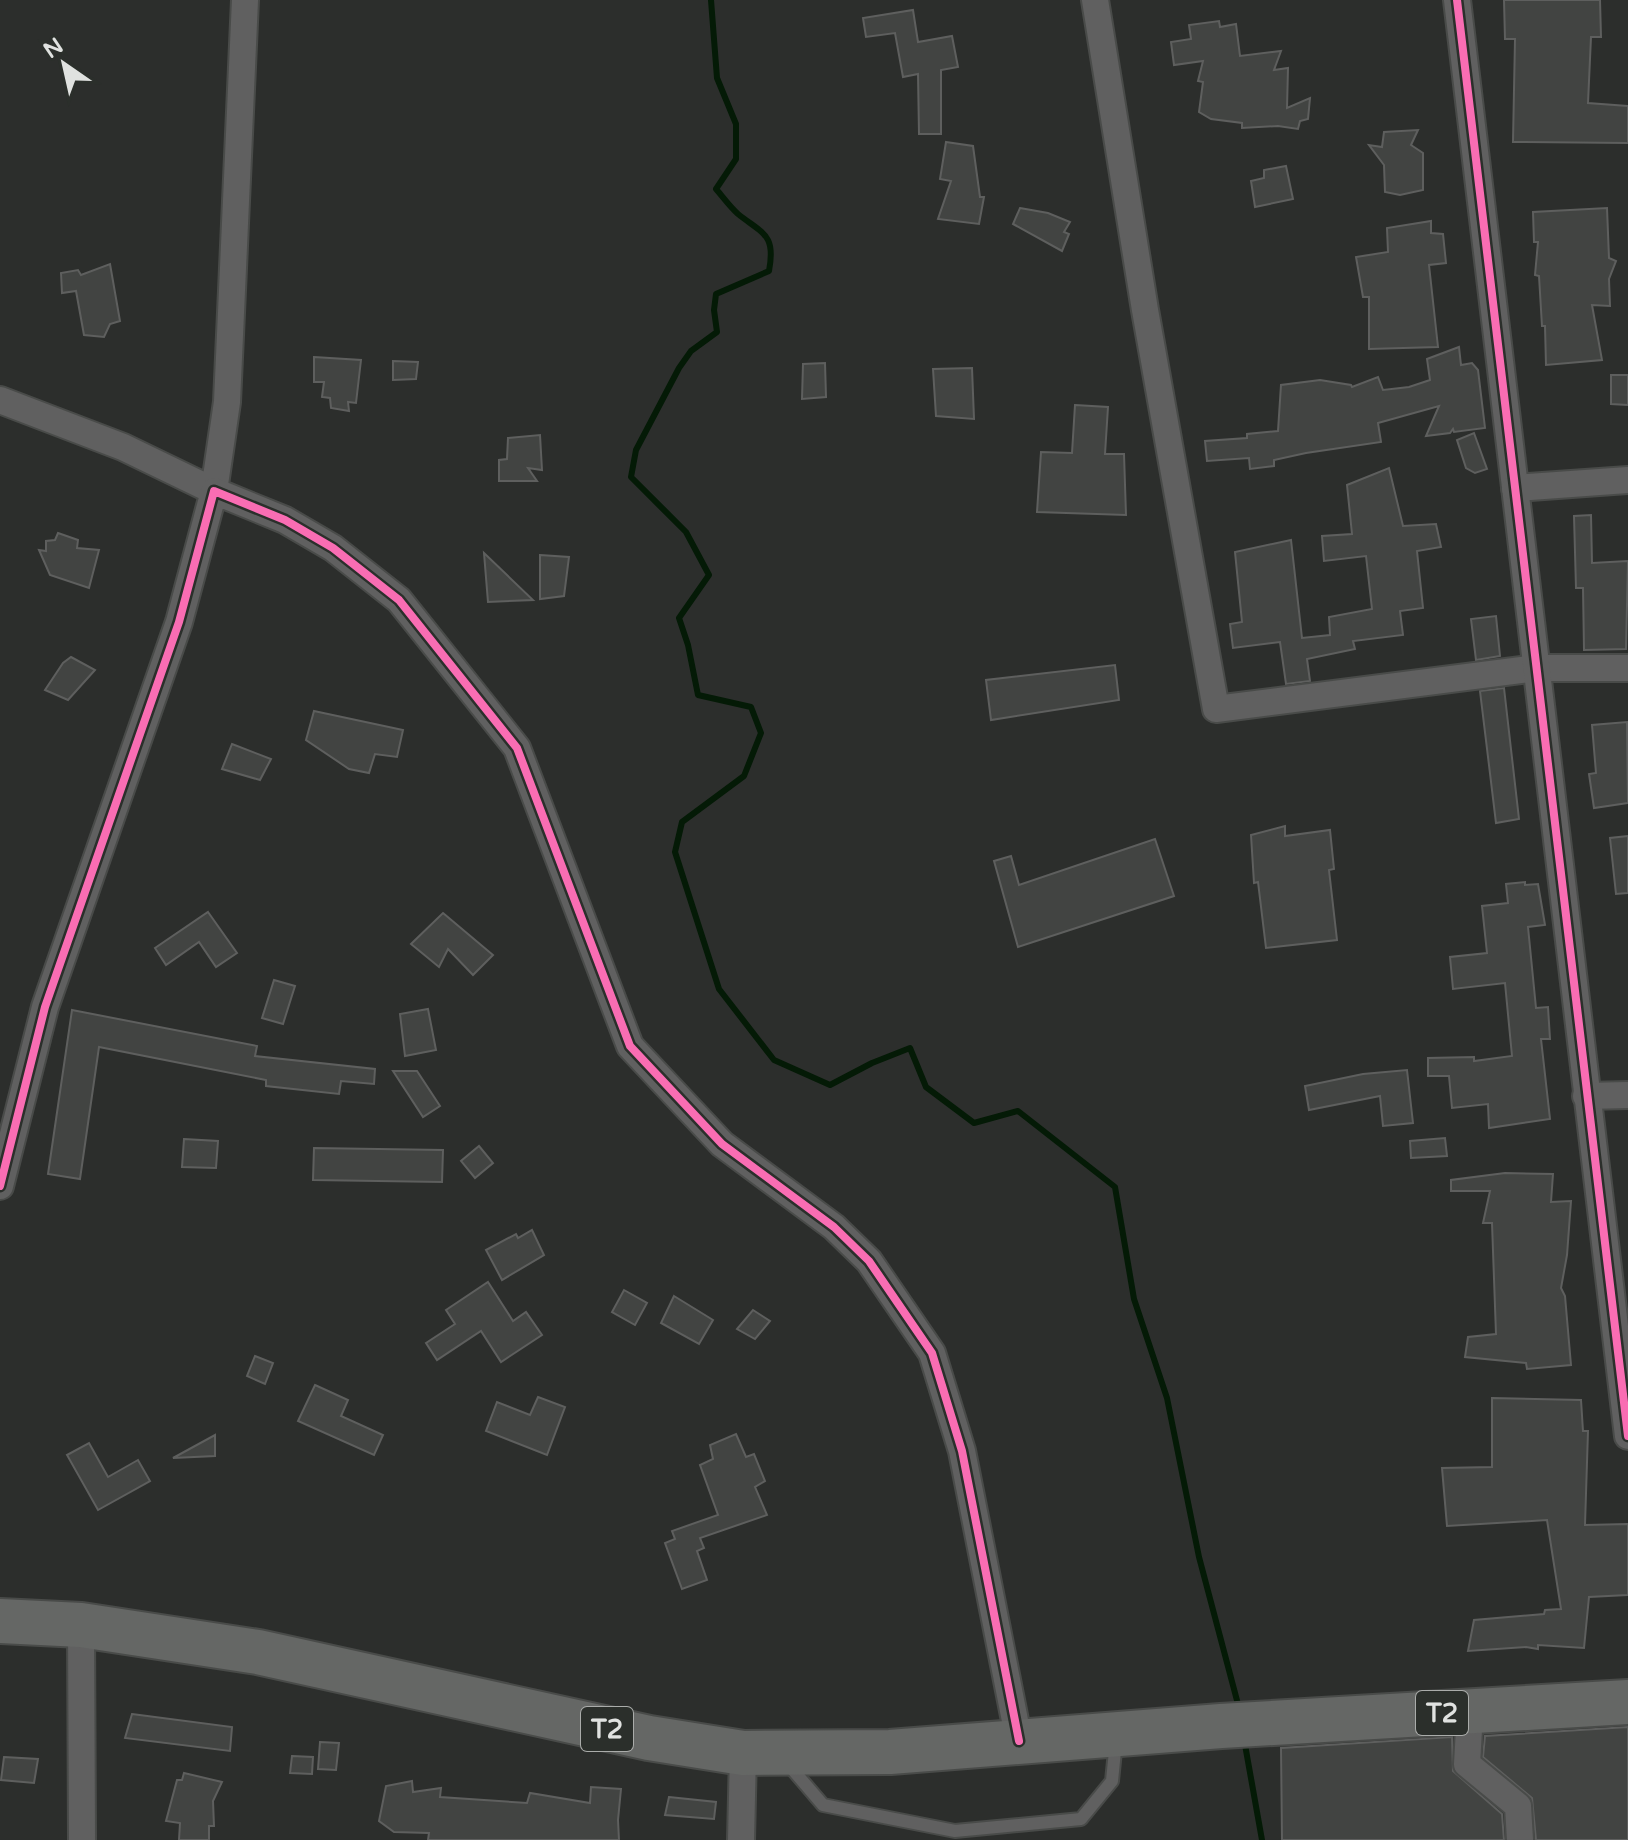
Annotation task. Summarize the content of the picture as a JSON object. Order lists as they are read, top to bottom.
{
  "streets": {
    "highway": ["T2"]
  },
  "north": "top left"
}
